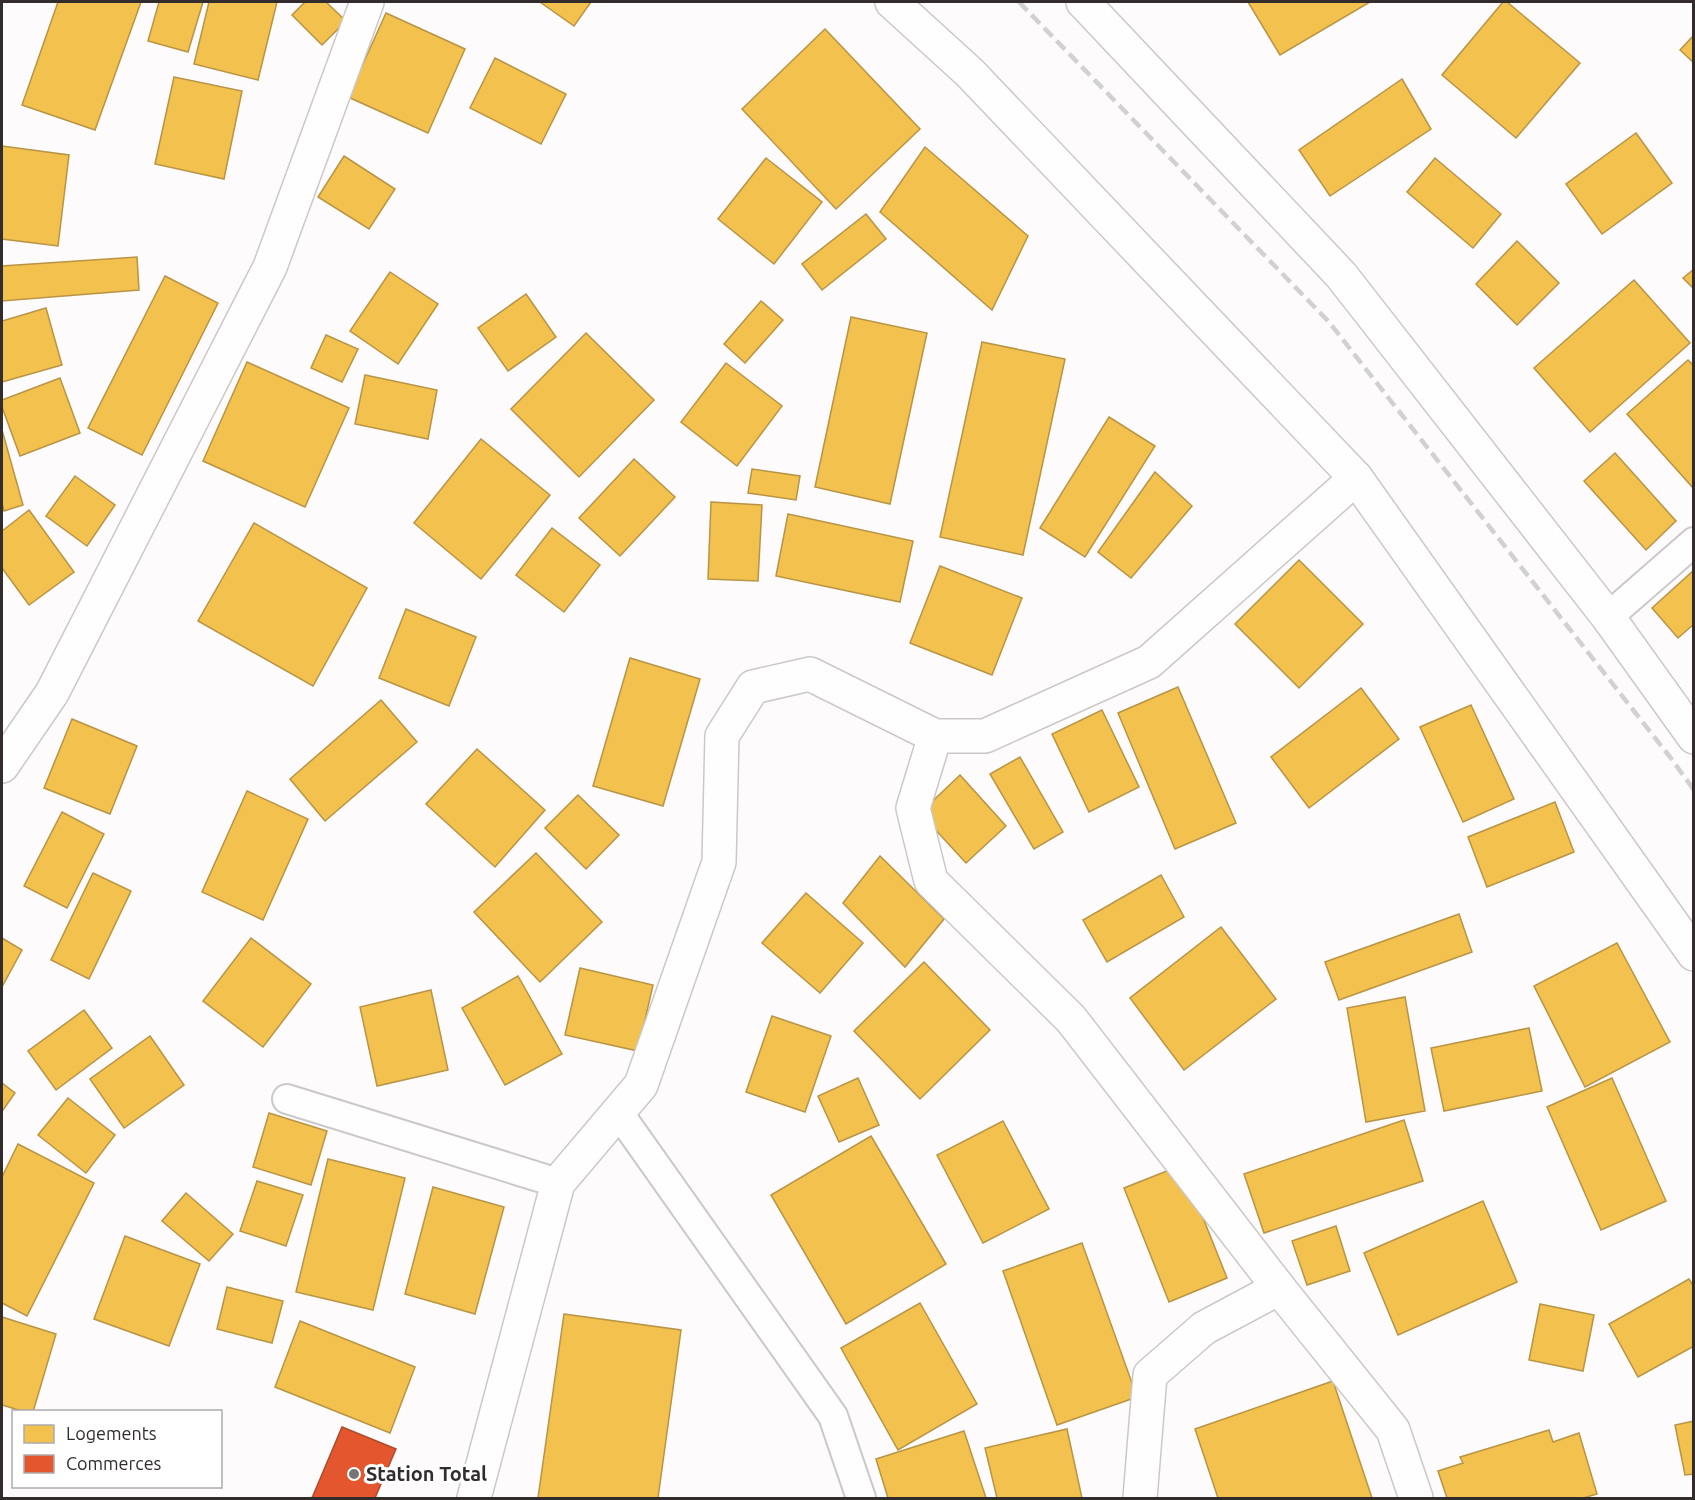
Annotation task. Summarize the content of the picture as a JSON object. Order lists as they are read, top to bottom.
{
  "places": ["Station Total"],
  "legend": ["Logements", "Commerces"]
}
